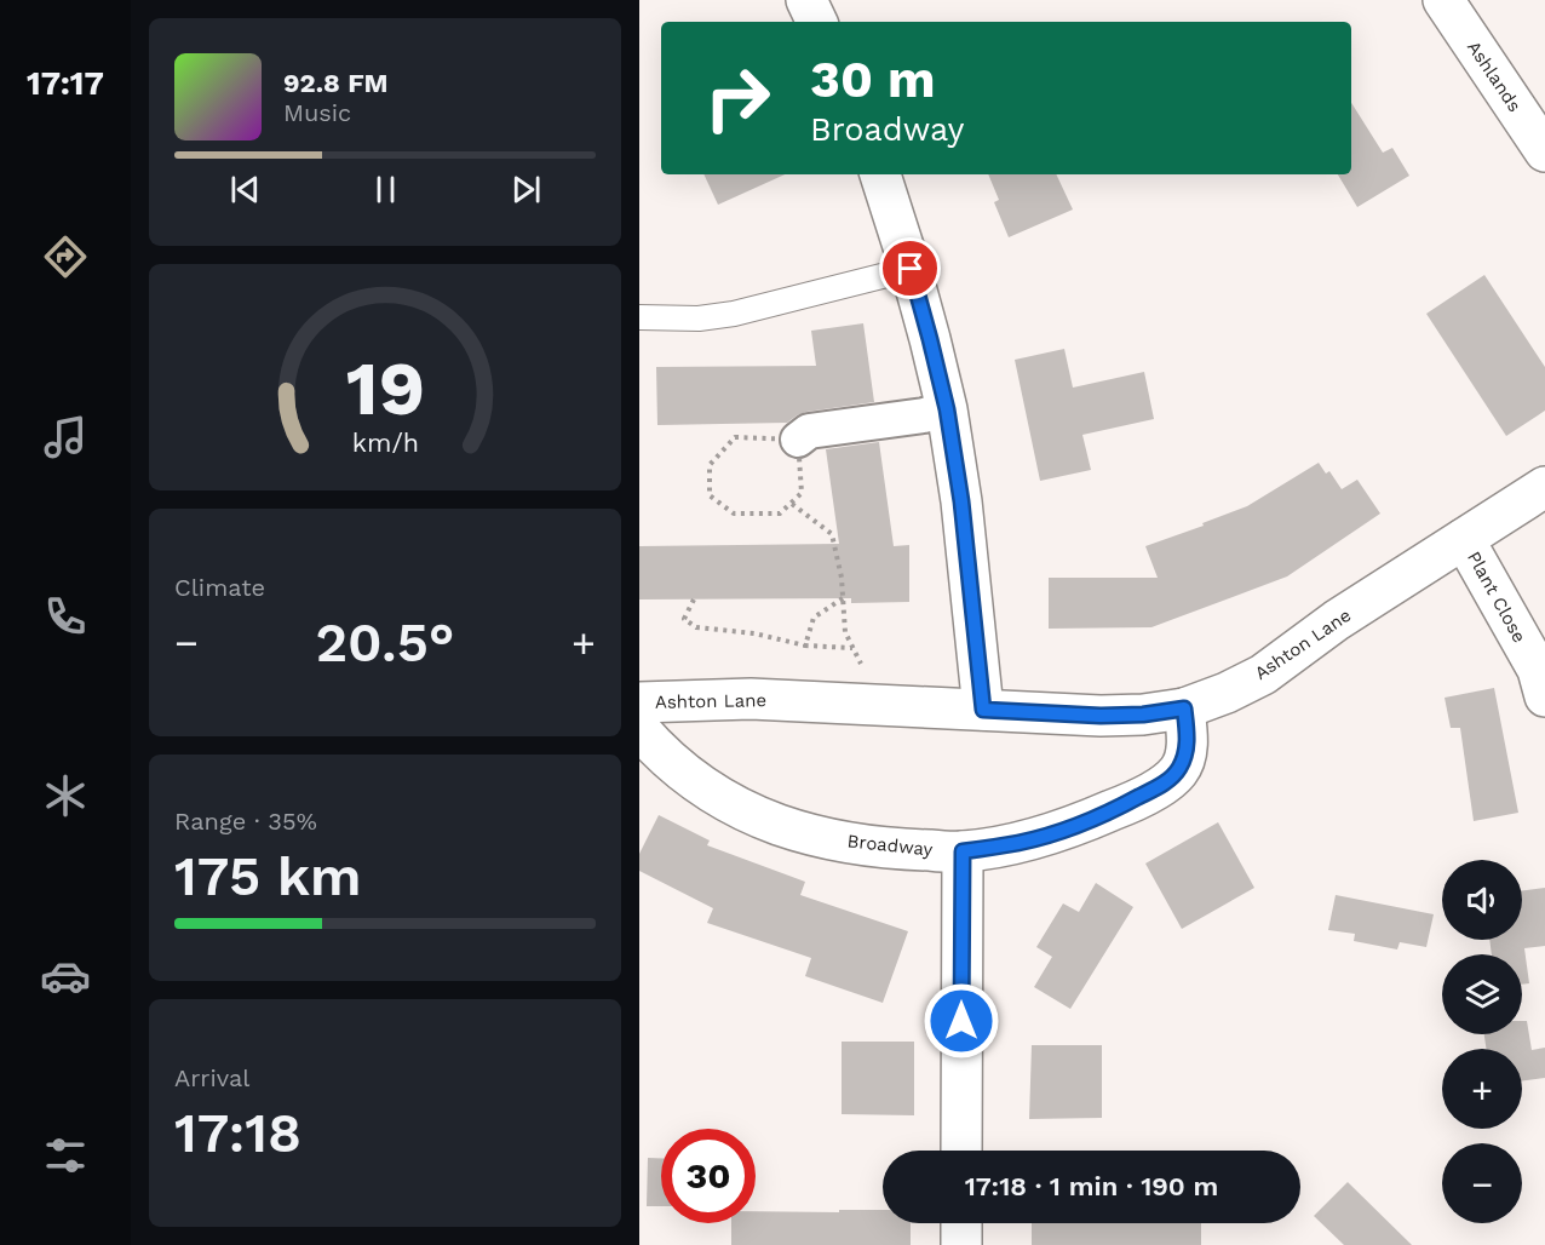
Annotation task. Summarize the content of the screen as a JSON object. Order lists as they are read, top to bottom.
{
  "streets": {
    "street": [
      "Ashlands",
      "Plant Close",
      "Ashton Lane",
      "Broadway"
    ]
  },
  "crossings": [
    ["Plant Close", "Ashton Lane"],
    ["Ashton Lane", "Broadway"]
  ],
  "page": {
    "tabs": "17:17",
    "turn": ["30 m", "Broadway"],
    "song": ["92.8 FM", "Music"],
    "tile": [
      "Climate",
      ["Range · 35%", "175 km"],
      ["Arrival", "17:18"]
    ],
    "heat": ["−", "20.5°", "+"],
    "map_buttons": ["+", "−"],
    "limit": "30",
    "trip": "17:18 · 1 min · 190 m",
    "gauge": ["19", "km/h"]
  }
}
